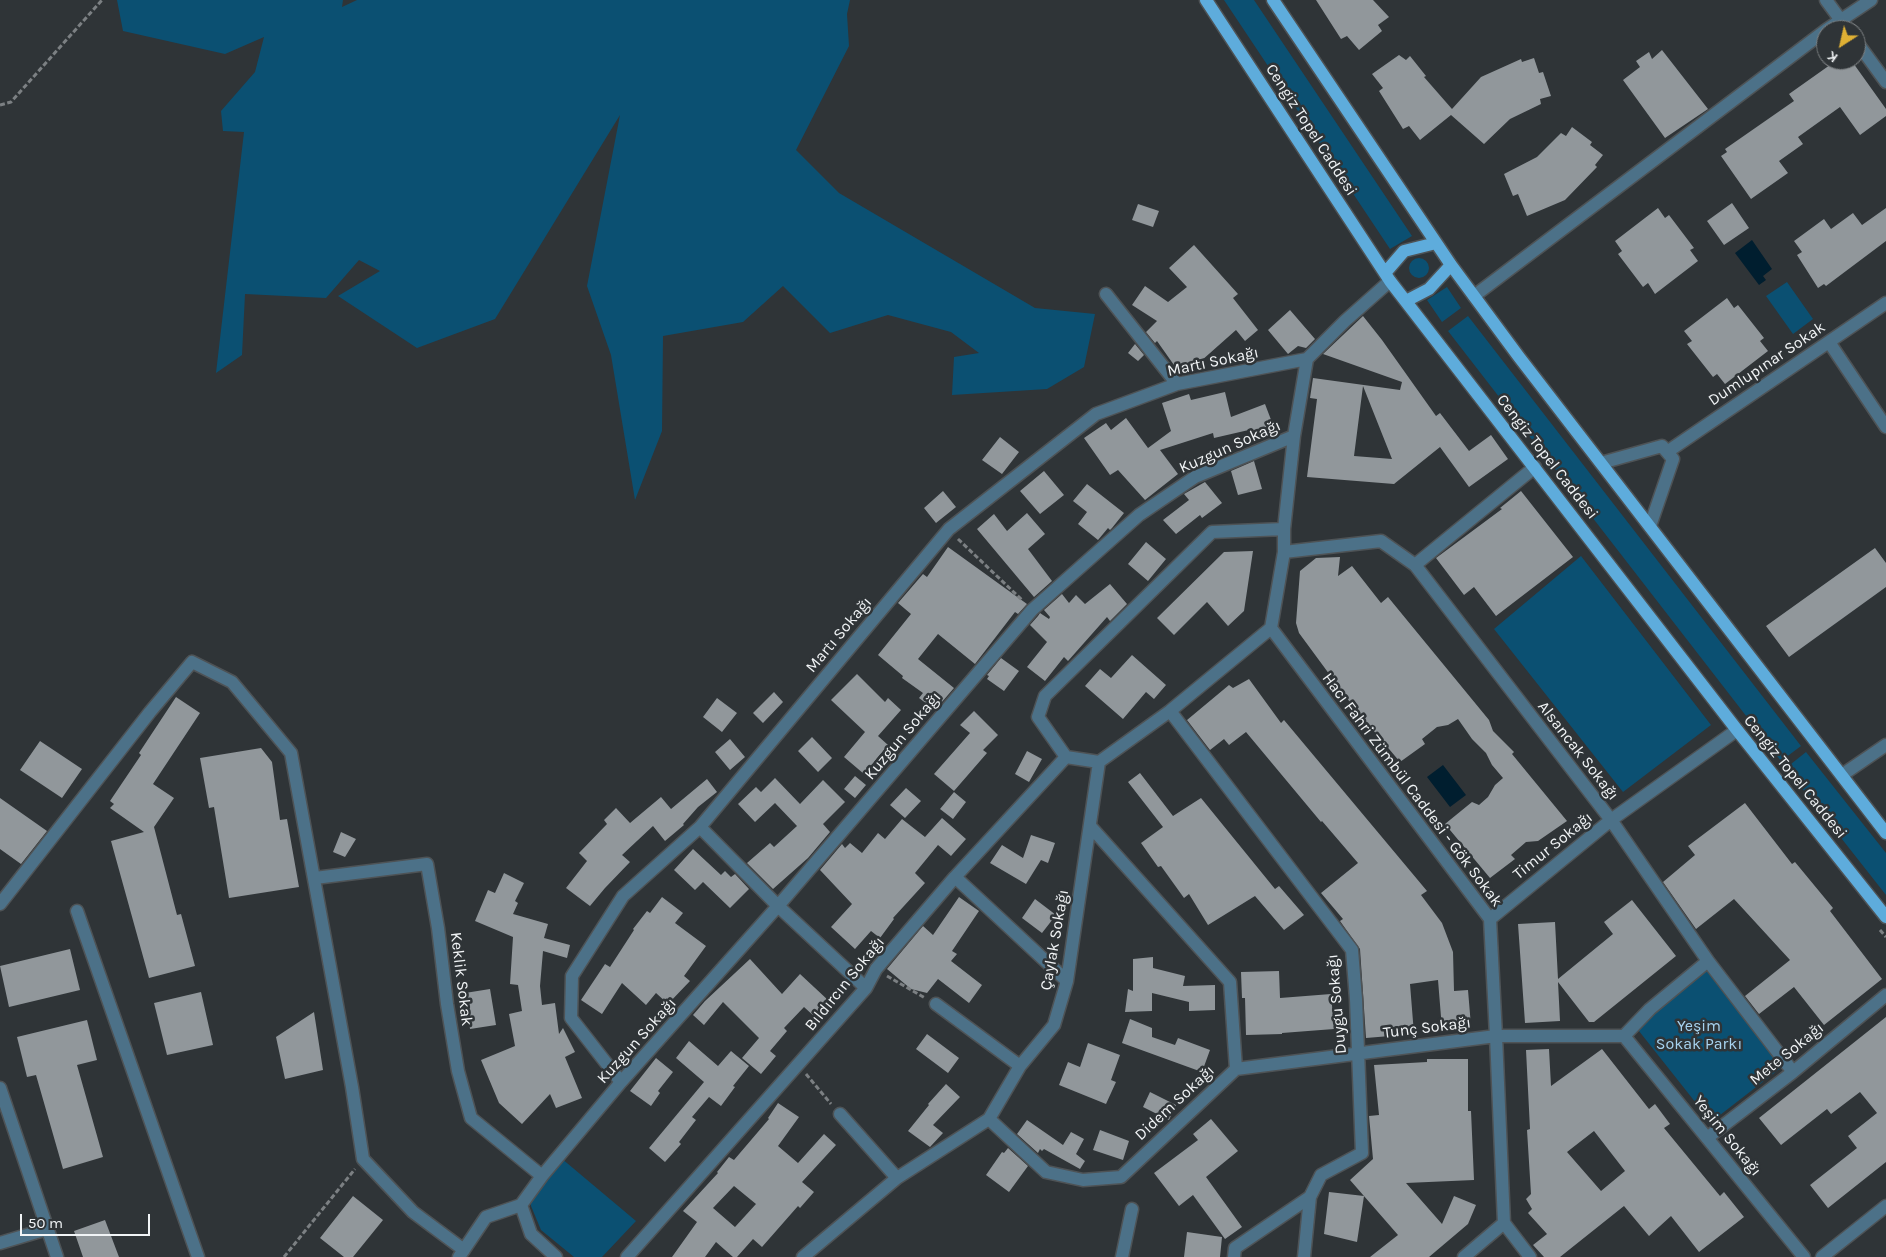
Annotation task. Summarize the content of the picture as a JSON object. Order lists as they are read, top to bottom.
{
  "streets": {
    "main road": ["Cengiz Topel Caddesi"],
    "street": [
      "Martı Sokağı",
      "Dumlupınar Sokak",
      "Kuzgun Sokağı",
      "Alsancak Sokağı",
      "Hacı Fahri Zümbül Caddesi - Gök Sokak",
      "Timur Sokağı",
      "Çaylak Sokağı",
      "Keklik Sokak",
      "Bıldırcın Sokağı",
      "Duygu Sokağı",
      "Tunç Sokağı",
      "Mete Sokağı",
      "Didem Sokağı",
      "Yeşim Sokağı"
    ]
  },
  "crossings": [
    ["Cengiz Topel Caddesi", "Timur Sokağı"],
    ["Martı Sokağı", "Kuzgun Sokağı"],
    ["Kuzgun Sokağı", "Keklik Sokak"],
    ["Alsancak Sokağı", "Timur Sokağı"],
    ["Alsancak Sokağı", "Mete Sokağı"],
    ["Hacı Fahri Zümbül Caddesi - Gök Sokak", "Timur Sokağı"],
    ["Hacı Fahri Zümbül Caddesi - Gök Sokak", "Tunç Sokağı"],
    ["Çaylak Sokağı", "Didem Sokağı"],
    ["Duygu Sokağı", "Tunç Sokağı"],
    ["Tunç Sokağı", "Didem Sokağı"],
    ["Tunç Sokağı", "Yeşim Sokağı"],
    ["Mete Sokağı", "Yeşim Sokağı"]
  ],
  "parks": ["Yeşim Sokak Parkı"],
  "scale_bar": "50 m",
  "north": "bottom left"
}
